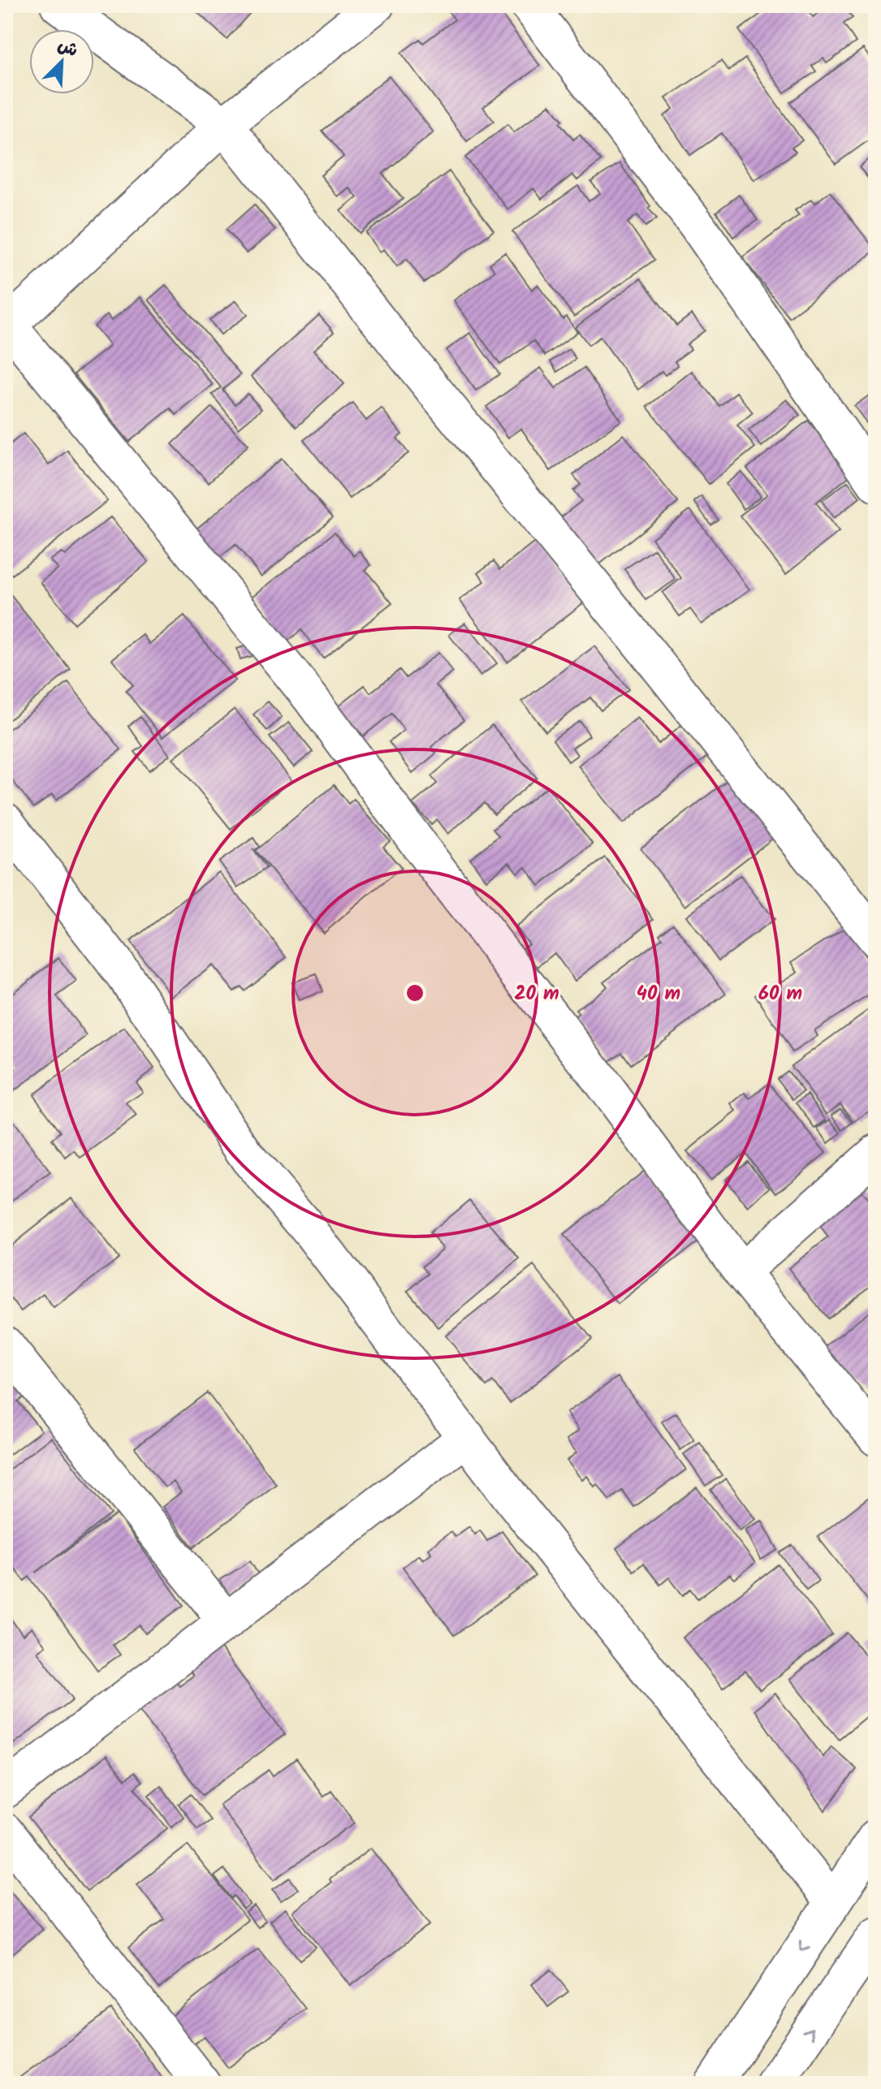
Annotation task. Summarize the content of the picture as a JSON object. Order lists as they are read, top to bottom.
{
  "north": "top right",
  "rings": ["20 m", "40 m", "60 m"]
}
